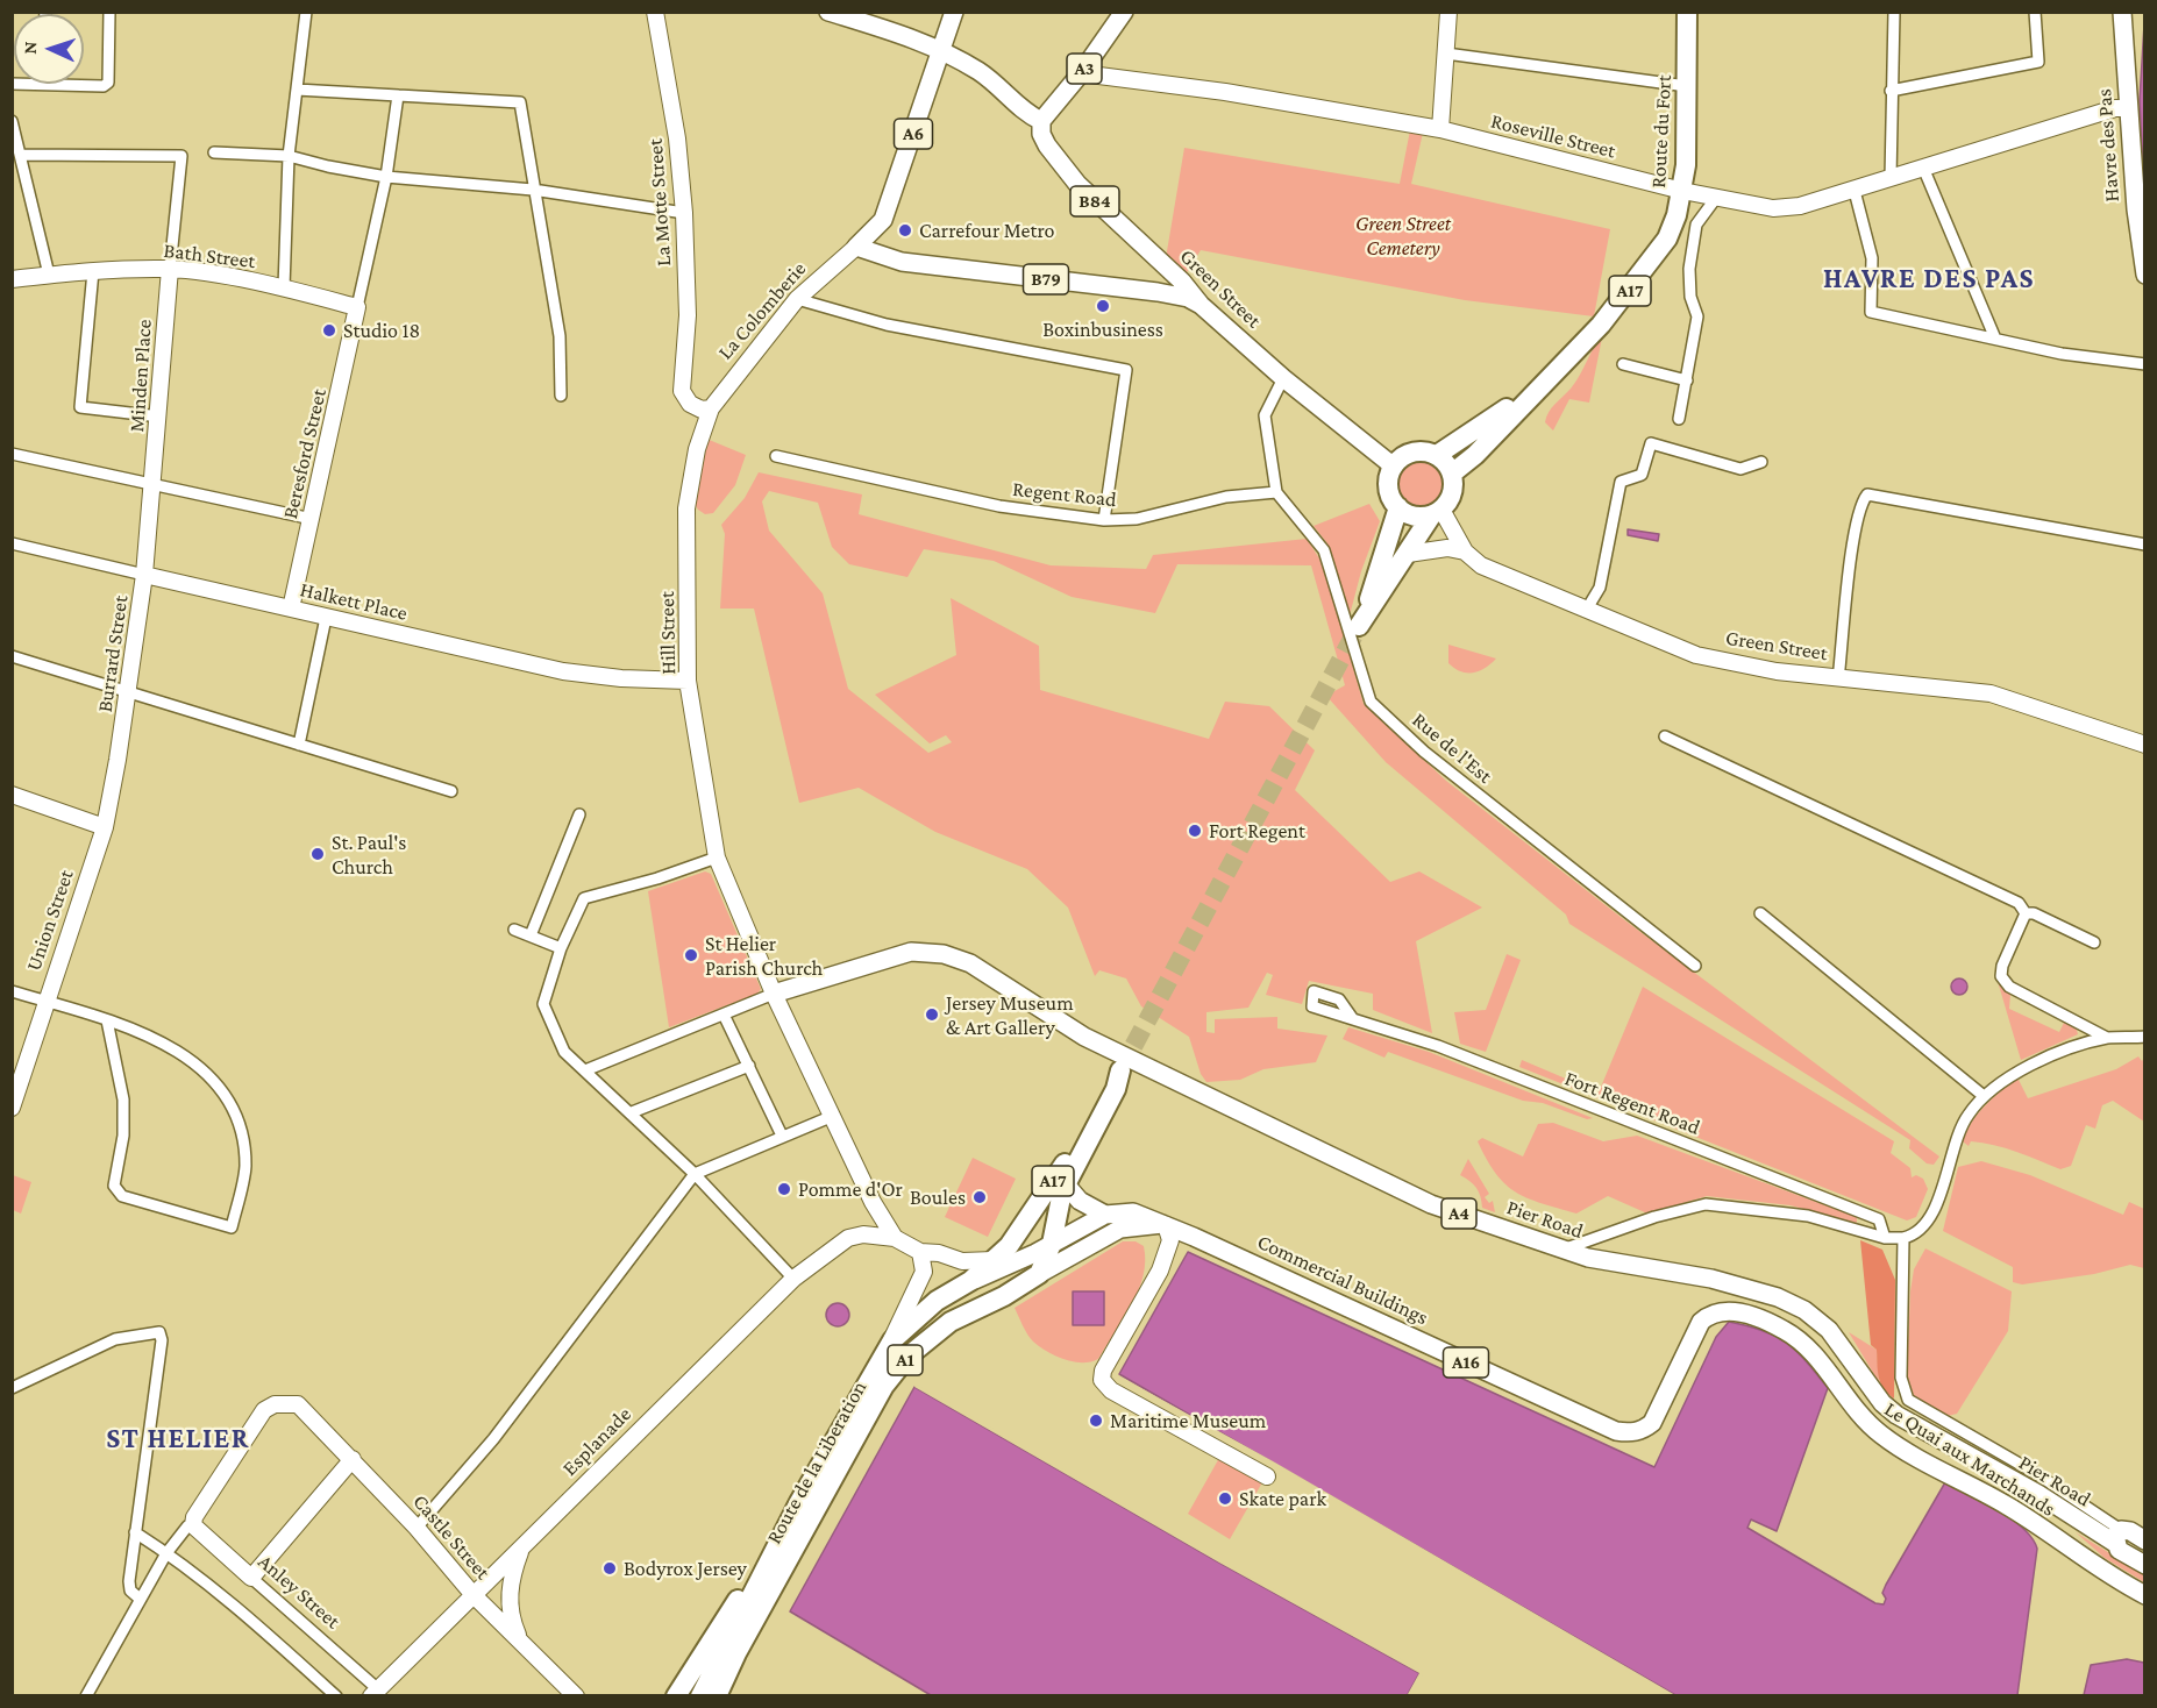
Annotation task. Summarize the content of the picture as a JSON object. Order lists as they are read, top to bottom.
{
  "streets": {
    "highway": [
      "Route du Fort",
      "A17",
      "A1",
      "Route de la Liberation"
    ],
    "main road": [
      "A3",
      "A6",
      "Roseville Street",
      "Havre des Pas",
      "B84",
      "La Motte Street",
      "Bath Street",
      "B79",
      "Green Street",
      "La Colomberie",
      "Minden Place",
      "Beresford Street",
      "Halkett Place",
      "Hill Street",
      "Burrard Street",
      "Union Street",
      "A4",
      "Pier Road",
      "Commercial Buildings",
      "A16",
      "Esplanade",
      "Le Quai aux Marchands",
      "Castle Street",
      "Anley Street"
    ],
    "street": ["Regent Road", "Rue de l'Est", "Fort Regent Road"]
  },
  "crossings": [
    ["A3", "Roseville Street"],
    ["A3", "Green Street"],
    ["Route du Fort", "Roseville Street"],
    ["Route du Fort", "Green Street"],
    ["A6", "La Colomberie"],
    ["Roseville Street", "Havre des Pas"],
    ["La Motte Street", "La Colomberie"],
    ["La Motte Street", "Hill Street"],
    ["Bath Street", "Minden Place"],
    ["Bath Street", "Beresford Street"],
    ["B79", "Green Street"],
    ["B79", "La Colomberie"],
    ["A17", "Commercial Buildings"],
    ["A17", "A1"],
    ["A17", "Route de la Liberation"],
    ["La Colomberie", "Hill Street"],
    ["Minden Place", "Burrard Street"],
    ["Beresford Street", "Halkett Place"],
    ["Regent Road", "Rue de l'Est"],
    ["Halkett Place", "Hill Street"],
    ["Halkett Place", "Burrard Street"],
    ["Hill Street", "Pier Road"],
    ["Burrard Street", "Union Street"],
    ["A4", "Pier Road"],
    ["Commercial Buildings", "A1"],
    ["Commercial Buildings", "Le Quai aux Marchands"],
    ["Commercial Buildings", "Route de la Liberation"],
    ["A1", "Route de la Liberation"],
    ["Esplanade", "Castle Street"],
    ["Esplanade", "Anley Street"],
    ["Castle Street", "Anley Street"]
  ],
  "districts": ["HAVRE DES PAS", "ST HELIER"],
  "parks": ["Green Street Cemetery"],
  "places": [
    "Carrefour Metro",
    "Boxinbusiness",
    "Studio 18",
    "Fort Regent",
    "St. Paul's Church",
    "St Helier Parish Church",
    "Jersey Museum & Art Gallery",
    "Pomme d'Or",
    "Boules",
    "Maritime Museum",
    "Skate park",
    "Bodyrox Jersey"
  ],
  "north": "left"
}
